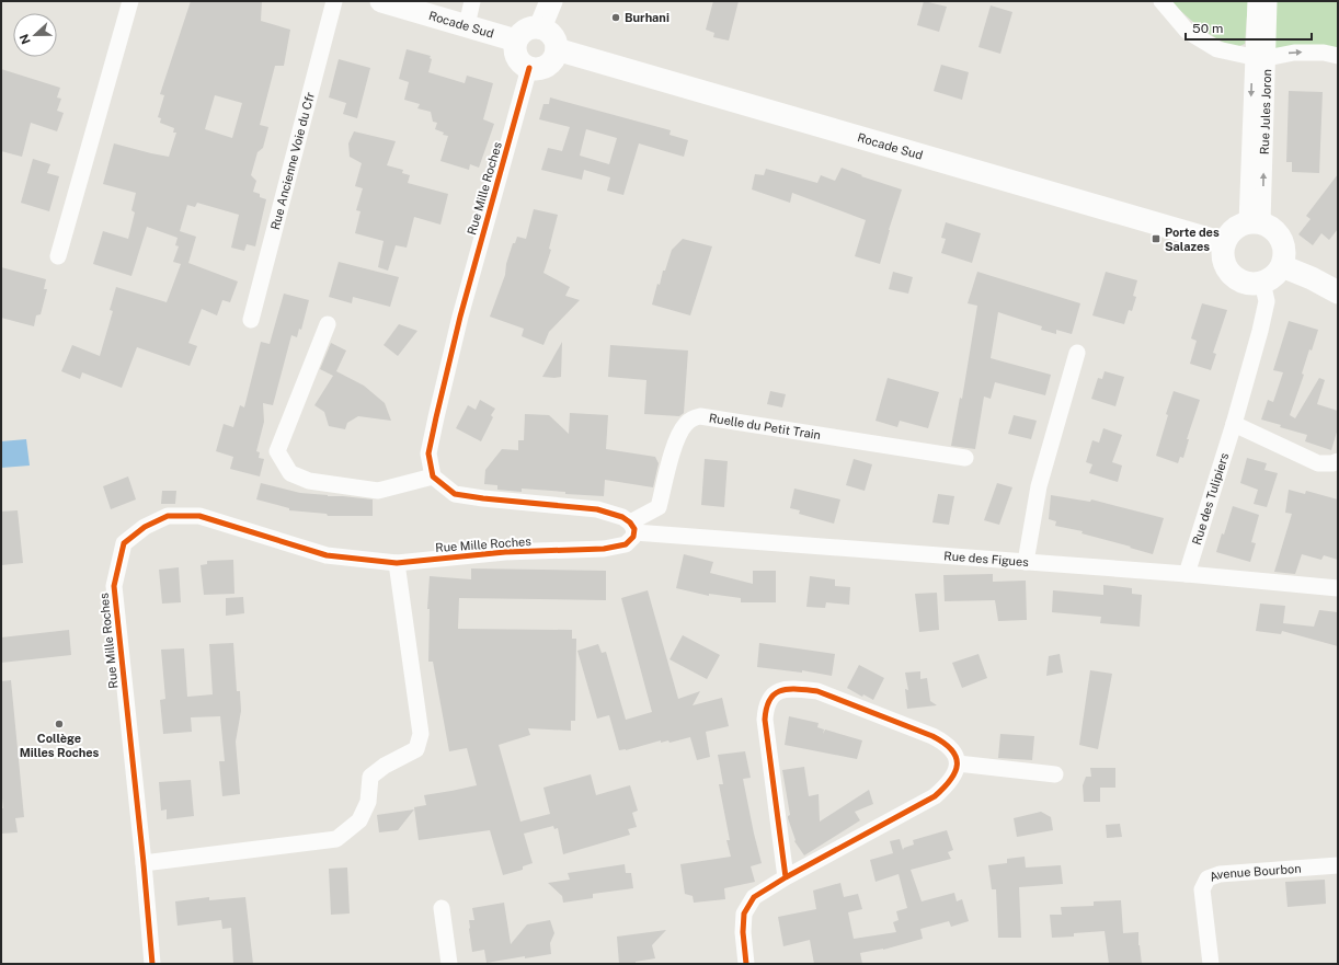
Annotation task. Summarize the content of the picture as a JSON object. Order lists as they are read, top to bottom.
{
  "streets": {
    "main road": ["Rocade Sud"],
    "street": [
      "Rue Jules Joron",
      "Rue Ancienne Voie du Cfr",
      "Rue Mille Roches",
      "Ruelle du Petit Train",
      "Rue des Tulipiers",
      "Rue des Figues",
      "Avenue Bourbon"
    ]
  },
  "crossings": [
    ["Rocade Sud", "Rue Jules Joron"],
    ["Rocade Sud", "Rue Mille Roches"],
    ["Rocade Sud", "Rue des Tulipiers"],
    ["Rue Jules Joron", "Rue des Tulipiers"],
    ["Rue Mille Roches", "Ruelle du Petit Train"],
    ["Rue Mille Roches", "Rue des Figues"],
    ["Ruelle du Petit Train", "Rue des Figues"],
    ["Rue des Tulipiers", "Rue des Figues"]
  ],
  "places": {
    "other": ["Burhani", "Collège Milles Roches"],
    "transit": ["Porte des Salazes"]
  },
  "scale_bar": "50 m",
  "north": "left"
}
